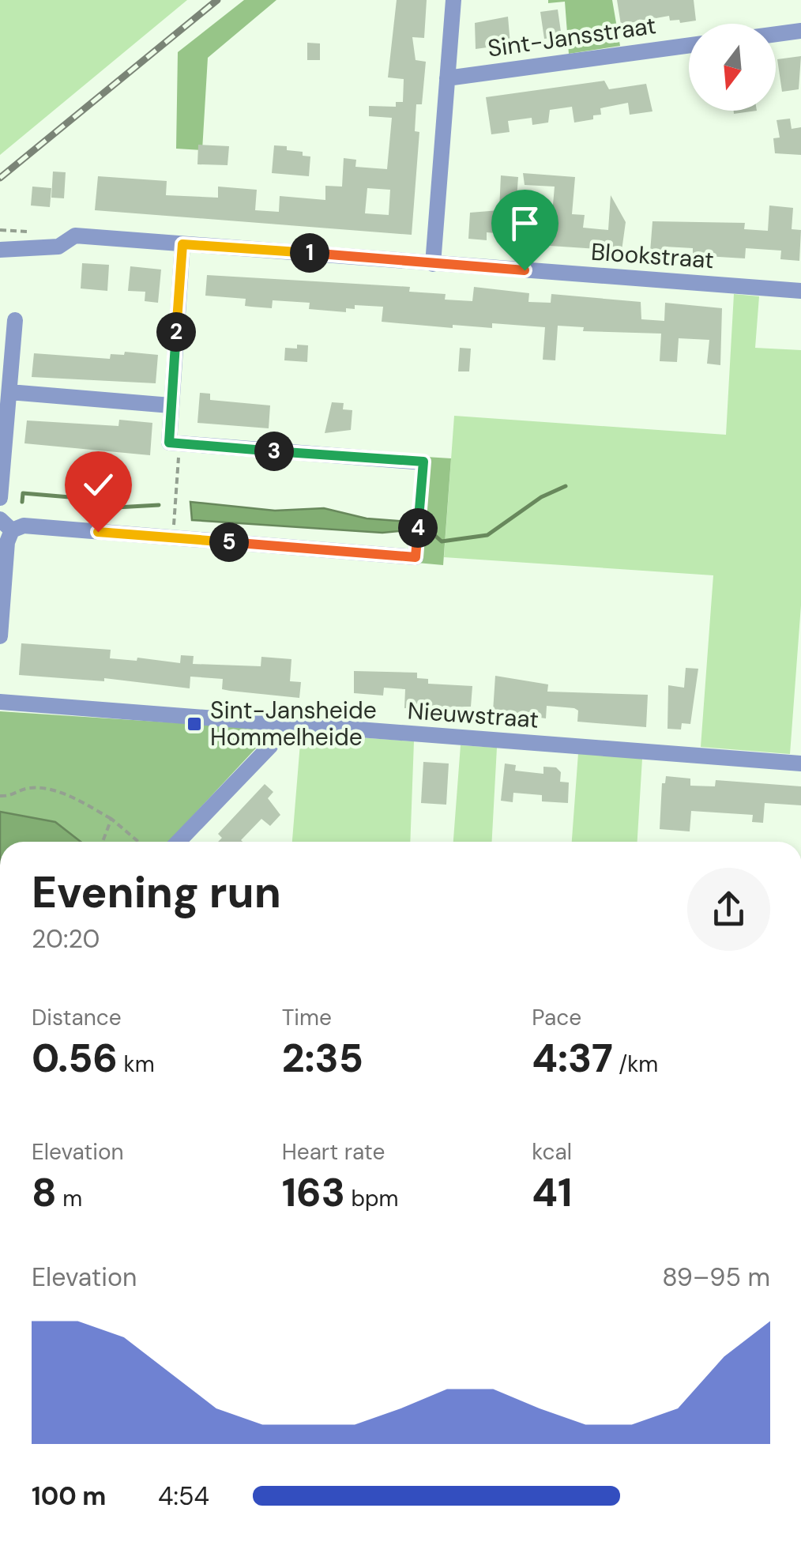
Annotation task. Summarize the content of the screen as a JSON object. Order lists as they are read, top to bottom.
{
  "streets": {
    "street": ["Sint-Jansstraat", "Blookstraat", "Nieuwstraat"]
  },
  "crossings": [
    ["Sint-Jansstraat", "Blookstraat"]
  ],
  "places": {
    "transit": ["Sint-Jansheide Hommelheide"]
  },
  "north": "bottom",
  "page": {
    "pins": [
      "1",
      "2",
      "3",
      "4",
      "5"
    ],
    "heading": ["Evening run", "20:20"],
    "stats": [
      ["Distance", "0.56 km"],
      ["Time", "2:35"],
      ["Pace", "4:37 /km"],
      ["Elevation", "8 m"],
      ["Heart rate", "163 bpm"],
      ["kcal", "41"]
    ],
    "chart": ["Elevation", "89–95 m"],
    "list": [
      {
        "name": "100 m",
        "note": "4:54"
      }
    ]
  }
}
